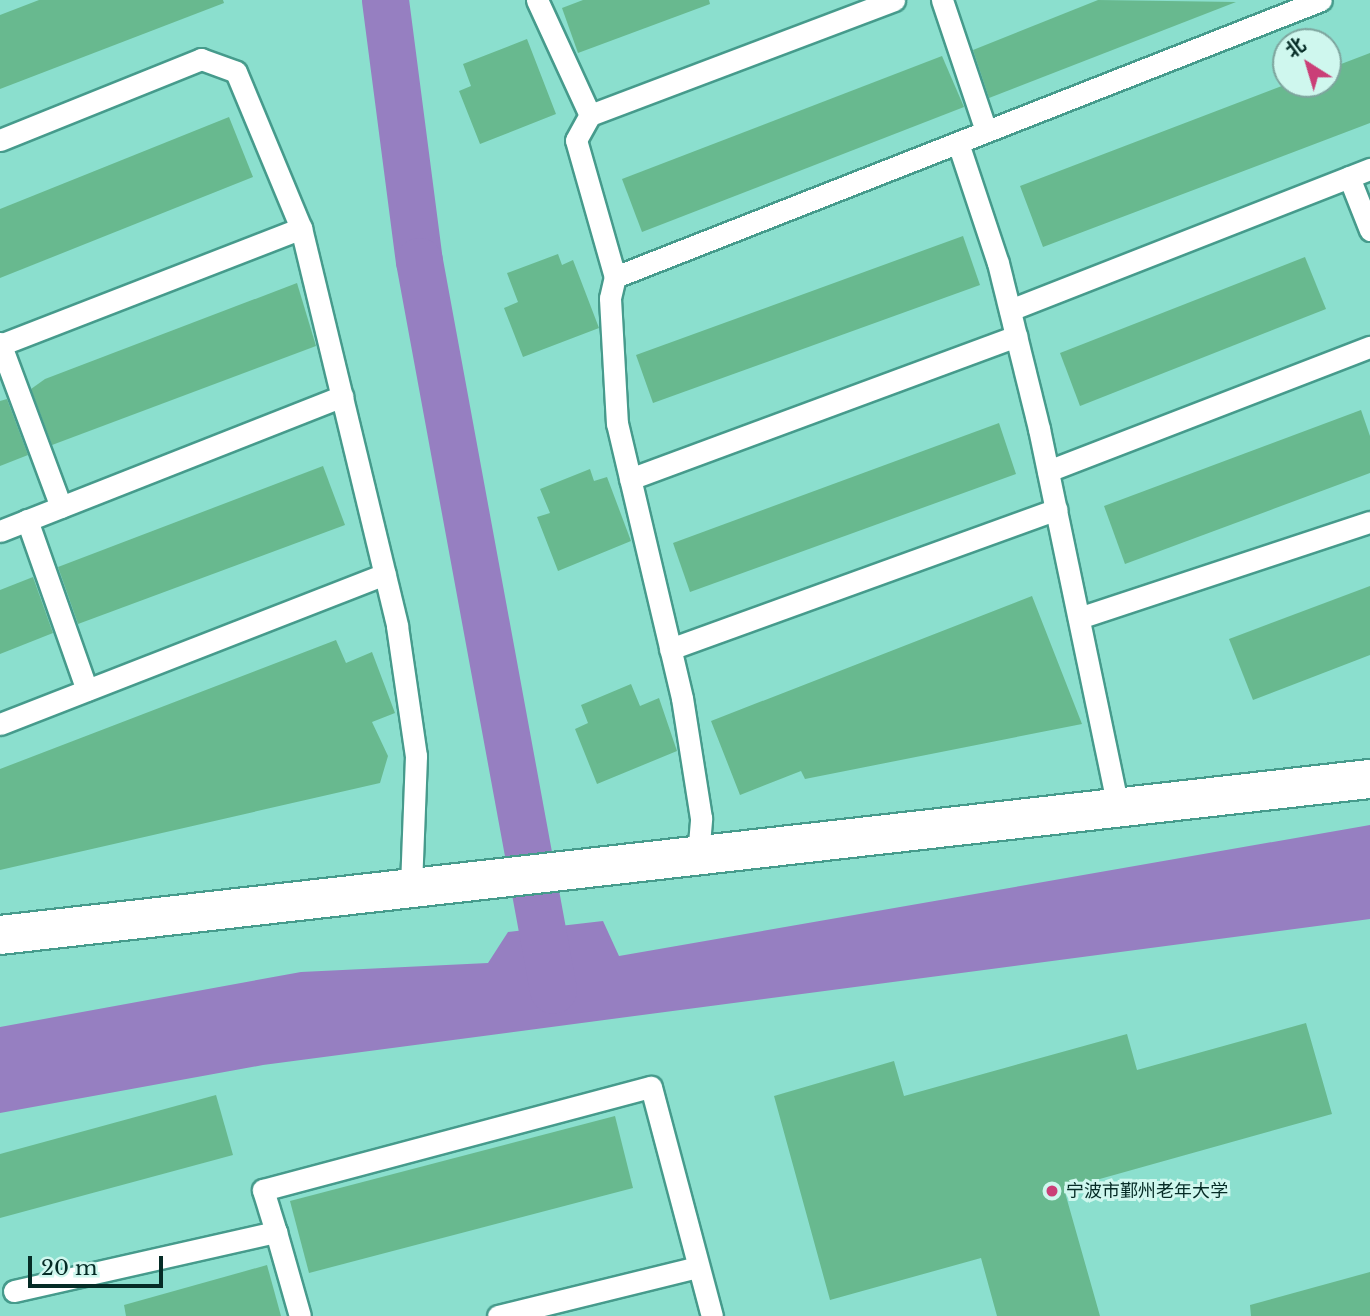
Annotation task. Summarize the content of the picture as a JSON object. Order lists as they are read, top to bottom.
{
  "places": ["宁波市鄞州老年大学"],
  "scale_bar": "20 m",
  "north": "top left"
}
